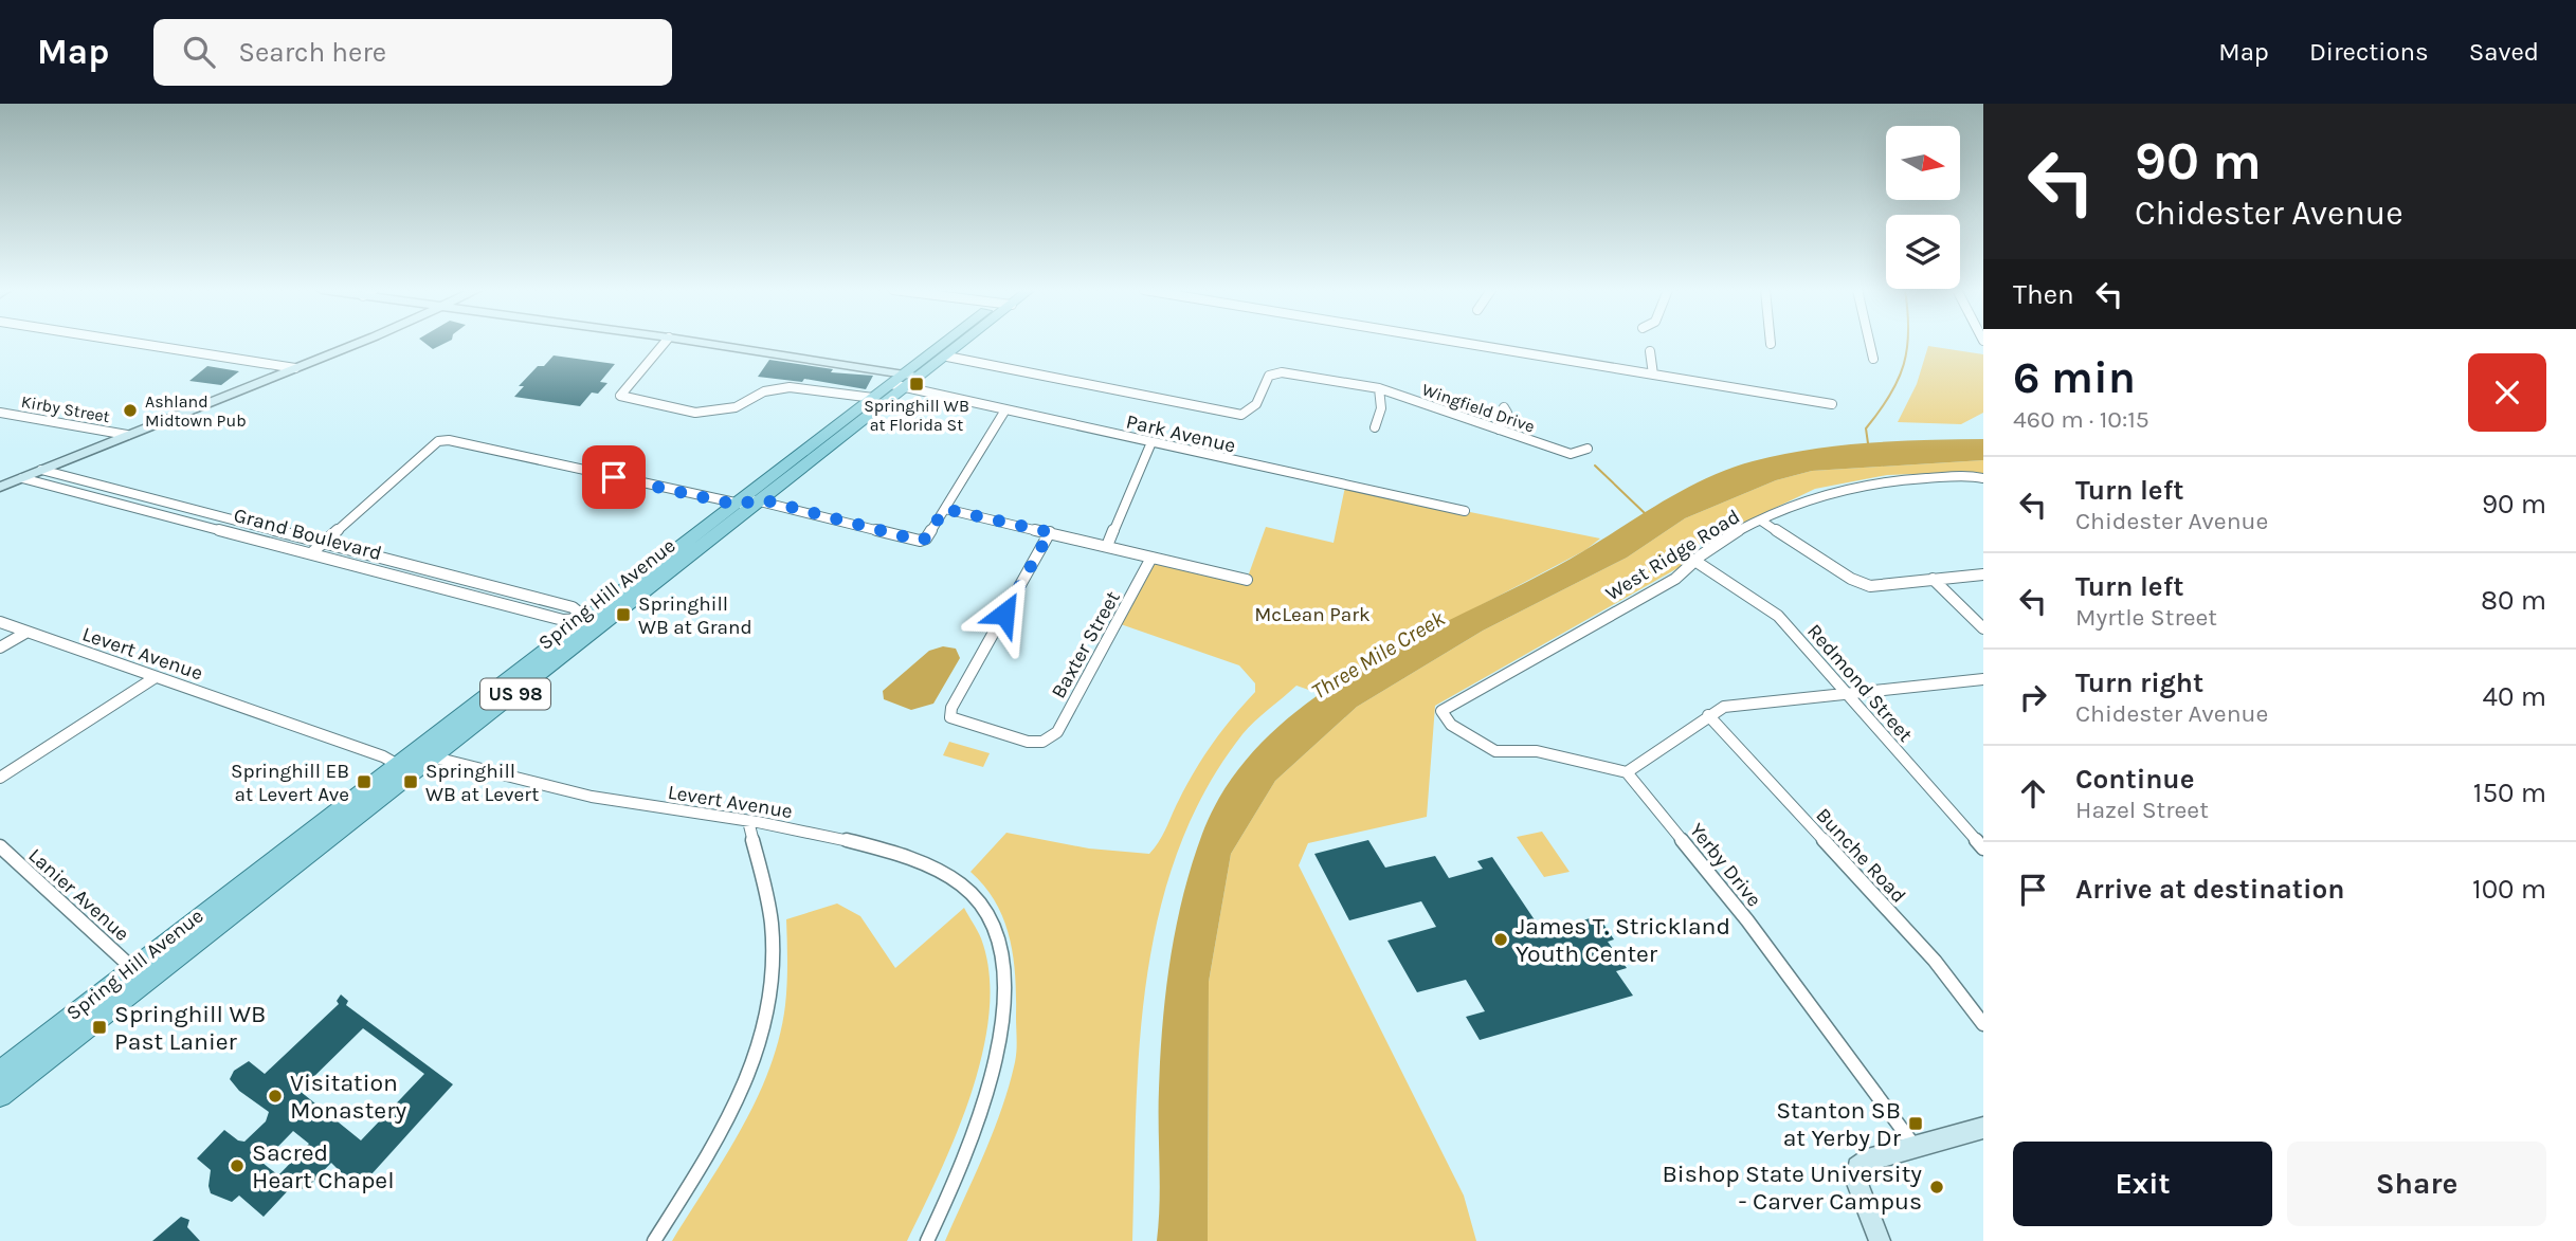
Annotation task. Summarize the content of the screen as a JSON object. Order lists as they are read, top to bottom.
{
  "streets": {
    "main road": ["Spring Hill Avenue", "US 98"],
    "street": [
      "Wingfield Drive",
      "Kirby Street",
      "Park Avenue",
      "Grand Boulevard",
      "West Ridge Road",
      "Baxter Street",
      "Levert Avenue",
      "Redmond Street",
      "Bunche Road",
      "Yerby Drive",
      "Lanier Avenue"
    ]
  },
  "crossings": [
    ["Wingfield Drive", "Spring Hill Avenue"],
    ["Park Avenue", "Spring Hill Avenue"],
    ["Grand Boulevard", "Spring Hill Avenue"],
    ["West Ridge Road", "Redmond Street"],
    ["West Ridge Road", "Yerby Drive"],
    ["Spring Hill Avenue", "Levert Avenue"],
    ["Spring Hill Avenue", "Lanier Avenue"]
  ],
  "water": ["Three Mile Creek"],
  "parks": ["McLean Park"],
  "places": {
    "transit": [
      "Springhill WB at Florida St",
      "Springhill WB at Grand",
      "Springhill EB at Levert Ave",
      "Springhill WB at Levert",
      "Springhill WB Past Lanier",
      "Stanton SB at Yerby Dr"
    ],
    "other": [
      "Ashland Midtown Pub",
      "James T. Strickland Youth Center",
      "Visitation Monastery",
      "Sacred Heart Chapel",
      "Bishop State University - Carver Campus"
    ]
  },
  "north": "right",
  "page": {
    "header": "Map",
    "search": "Search here",
    "nav": ["Map", "Directions", "Saved"],
    "turn": ["90 m", "Chidester Avenue"],
    "then": "Then",
    "heading": ["6 min", "460 m · 10:15"],
    "list": [
      {
        "name": "Turn left",
        "note": "Chidester Avenue",
        "value": "90 m"
      },
      {
        "name": "Turn left",
        "note": "Myrtle Street",
        "value": "80 m"
      },
      {
        "name": "Turn right",
        "note": "Chidester Avenue",
        "value": "40 m"
      },
      {
        "name": "Continue",
        "note": "Hazel Street",
        "value": "150 m"
      },
      {
        "name": "Arrive at destination",
        "value": "100 m"
      }
    ],
    "buttons": ["Exit", "Share"]
  }
}
